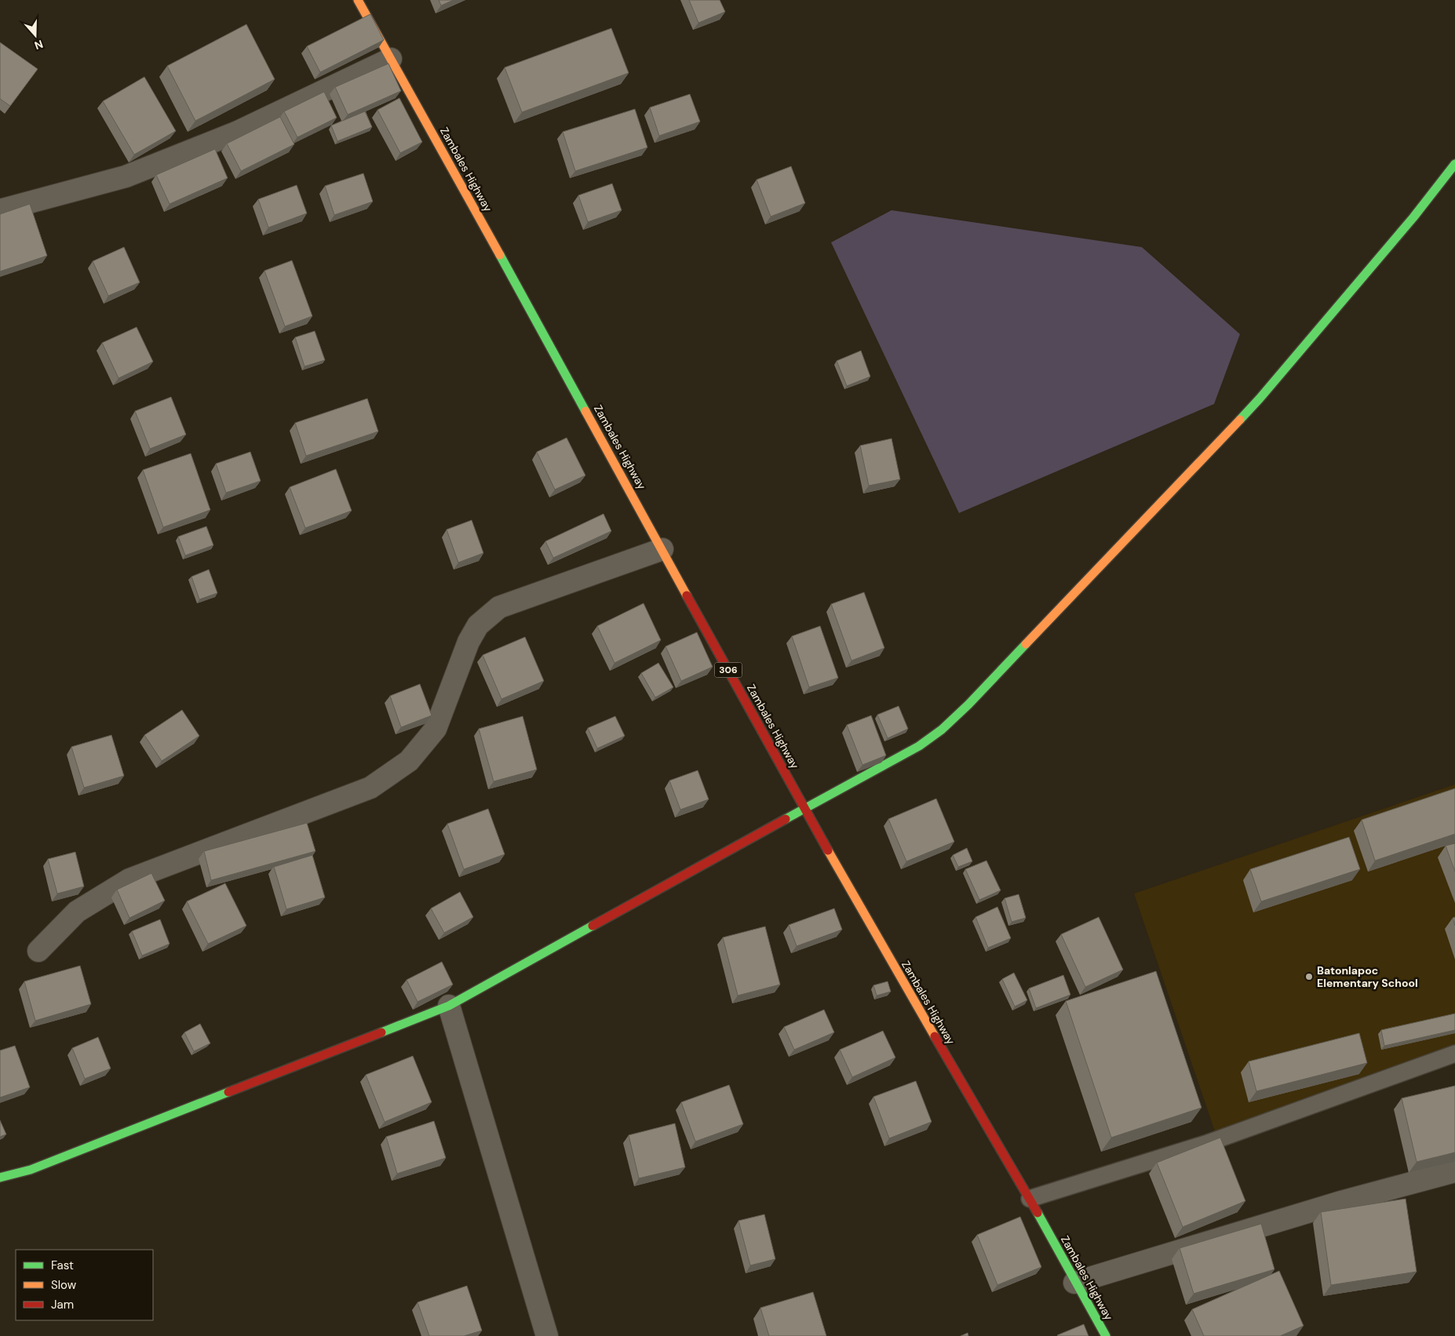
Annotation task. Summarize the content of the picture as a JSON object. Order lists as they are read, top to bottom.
{
  "streets": {
    "street": ["Zambales Highway", "306"]
  },
  "places": ["Batonlapoc Elementary School"],
  "legend": ["Fast", "Slow", "Jam"],
  "north": "bottom"
}
